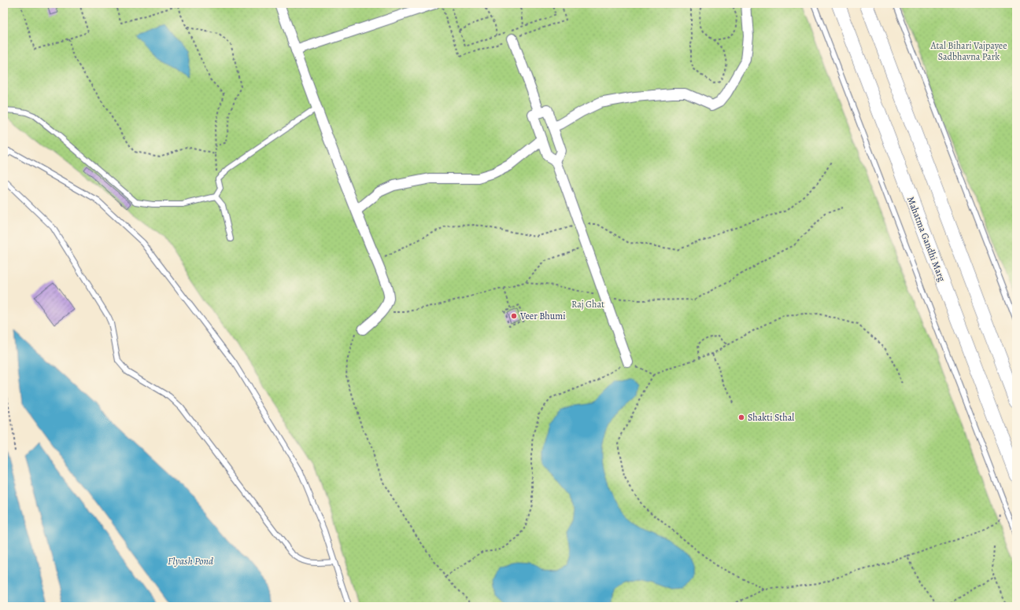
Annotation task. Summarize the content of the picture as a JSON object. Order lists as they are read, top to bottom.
{
  "streets": {
    "main road": ["Mahatma Gandhi Marg"]
  },
  "water": ["Flyash Pond"],
  "parks": ["Atal Bihari Vajpayee Sadbhavna Park", "Raj Ghat"],
  "places": ["Veer Bhumi", "Shakti Sthal"]
}
